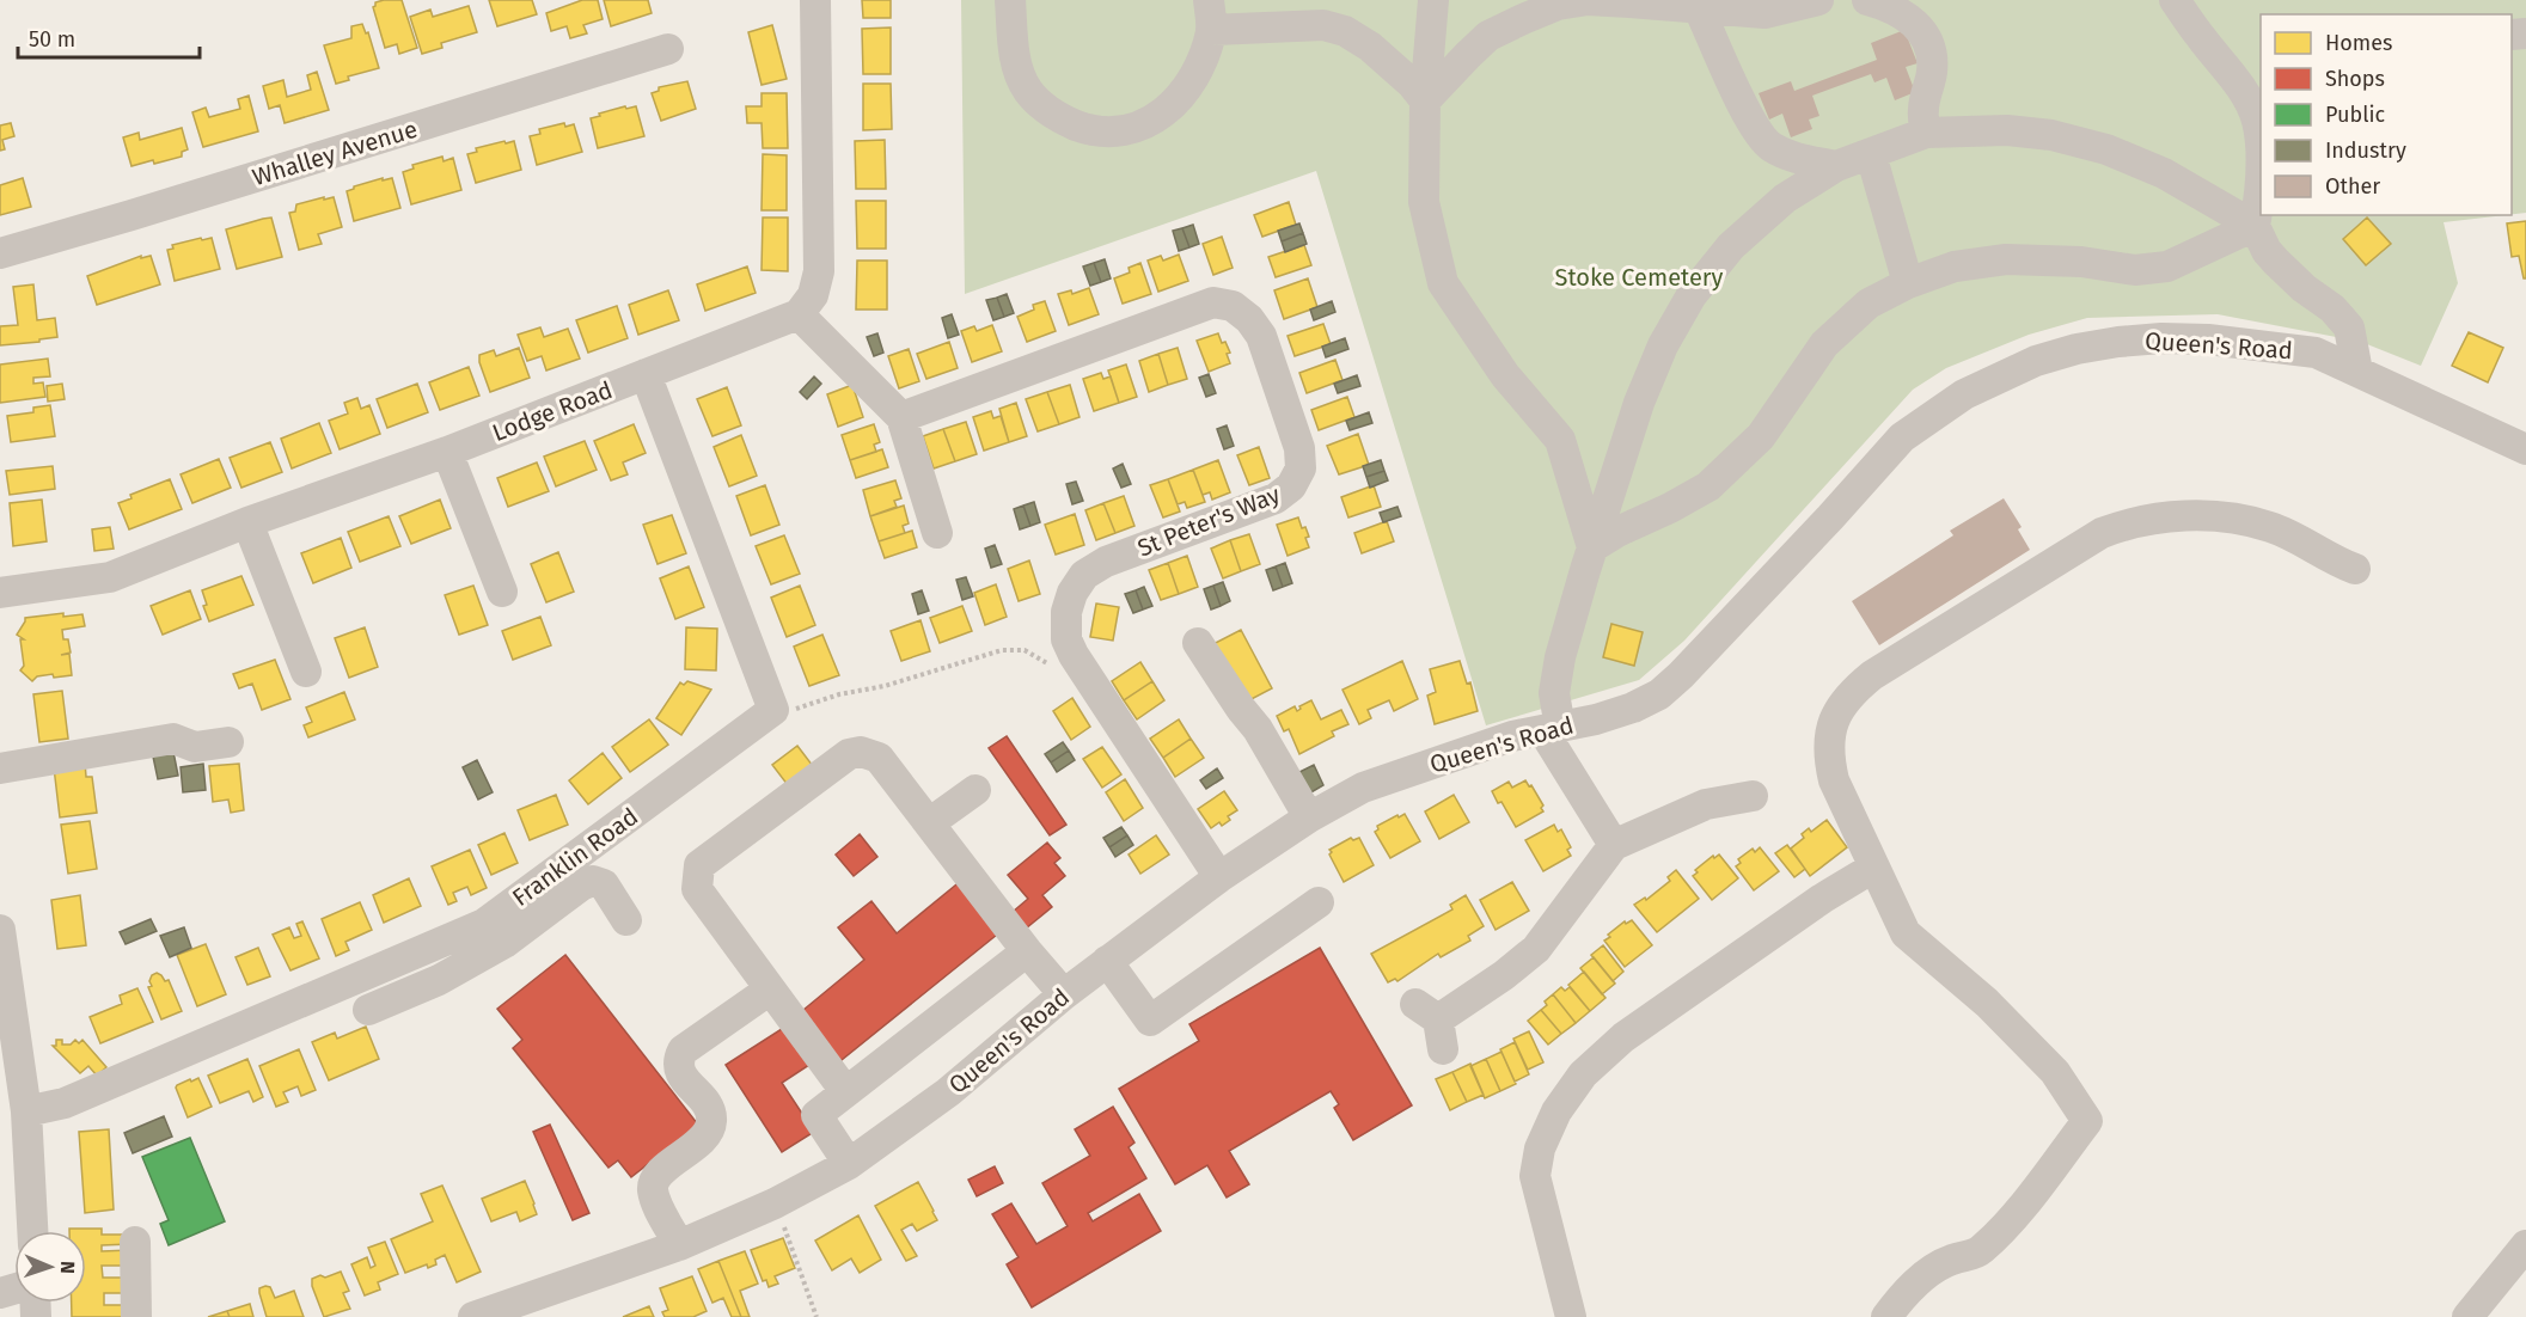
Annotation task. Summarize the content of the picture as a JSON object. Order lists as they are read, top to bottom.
{
  "streets": {
    "street": [
      "Whalley Avenue",
      "Queen's Road",
      "Lodge Road",
      "St Peter's Way",
      "Franklin Road"
    ]
  },
  "crossings": [
    ["Queen's Road", "St Peter's Way"]
  ],
  "parks": ["Stoke Cemetery"],
  "legend": [
    "Homes",
    "Shops",
    "Public",
    "Industry",
    "Other"
  ],
  "scale_bar": "50 m",
  "north": "right"
}
